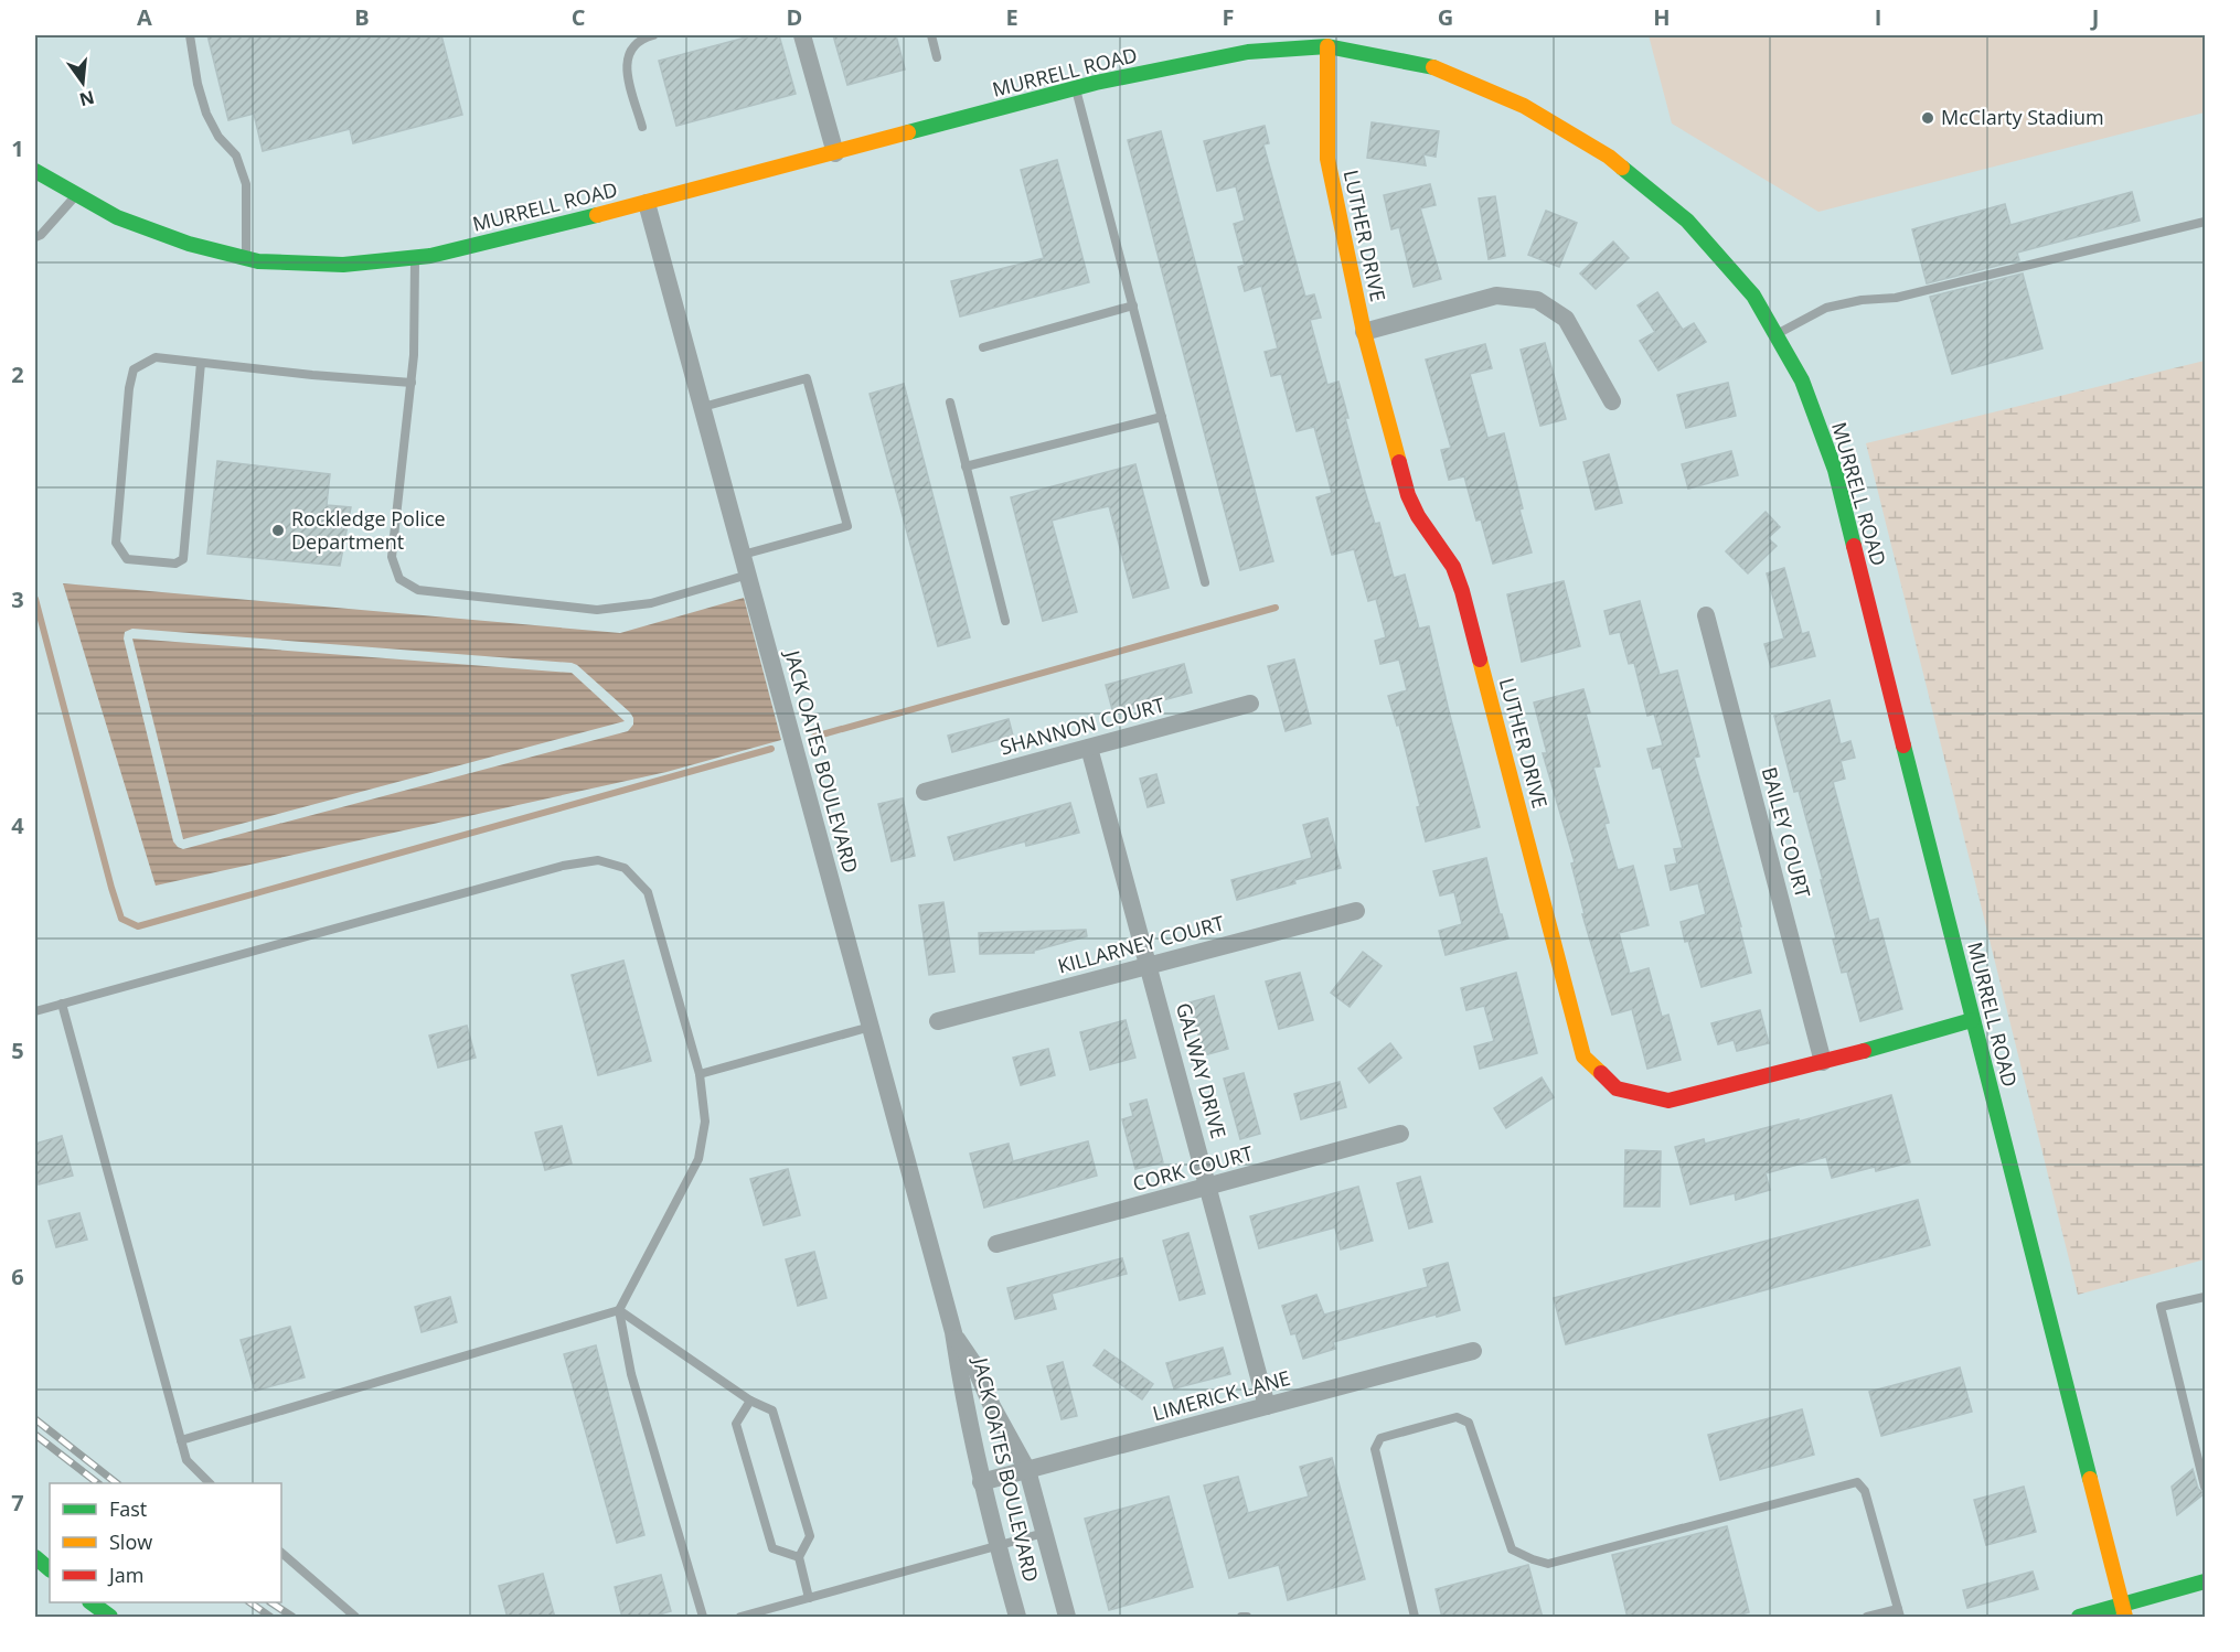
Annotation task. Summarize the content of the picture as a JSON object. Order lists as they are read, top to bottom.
{
  "streets": {
    "street": [
      "MURRELL ROAD",
      "LUTHER DRIVE",
      "SHANNON COURT",
      "JACK OATES BOULEVARD",
      "BAILEY COURT",
      "KILLARNEY COURT",
      "GALWAY DRIVE",
      "CORK COURT",
      "LIMERICK LANE"
    ]
  },
  "crossings": [
    ["MURRELL ROAD", "LUTHER DRIVE"],
    ["MURRELL ROAD", "JACK OATES BOULEVARD"],
    ["LUTHER DRIVE", "BAILEY COURT"],
    ["SHANNON COURT", "GALWAY DRIVE"],
    ["JACK OATES BOULEVARD", "LIMERICK LANE"],
    ["KILLARNEY COURT", "GALWAY DRIVE"],
    ["GALWAY DRIVE", "CORK COURT"],
    ["GALWAY DRIVE", "LIMERICK LANE"]
  ],
  "places": ["McClarty Stadium", "Rockledge Police Department"],
  "legend": ["Fast", "Slow", "Jam"],
  "north": "bottom",
  "grid": {
    "columns": [
      "A",
      "B",
      "C",
      "D",
      "E",
      "F",
      "G",
      "H",
      "I",
      "J"
    ],
    "rows": [
      "1",
      "2",
      "3",
      "4",
      "5",
      "6",
      "7"
    ]
  }
}
